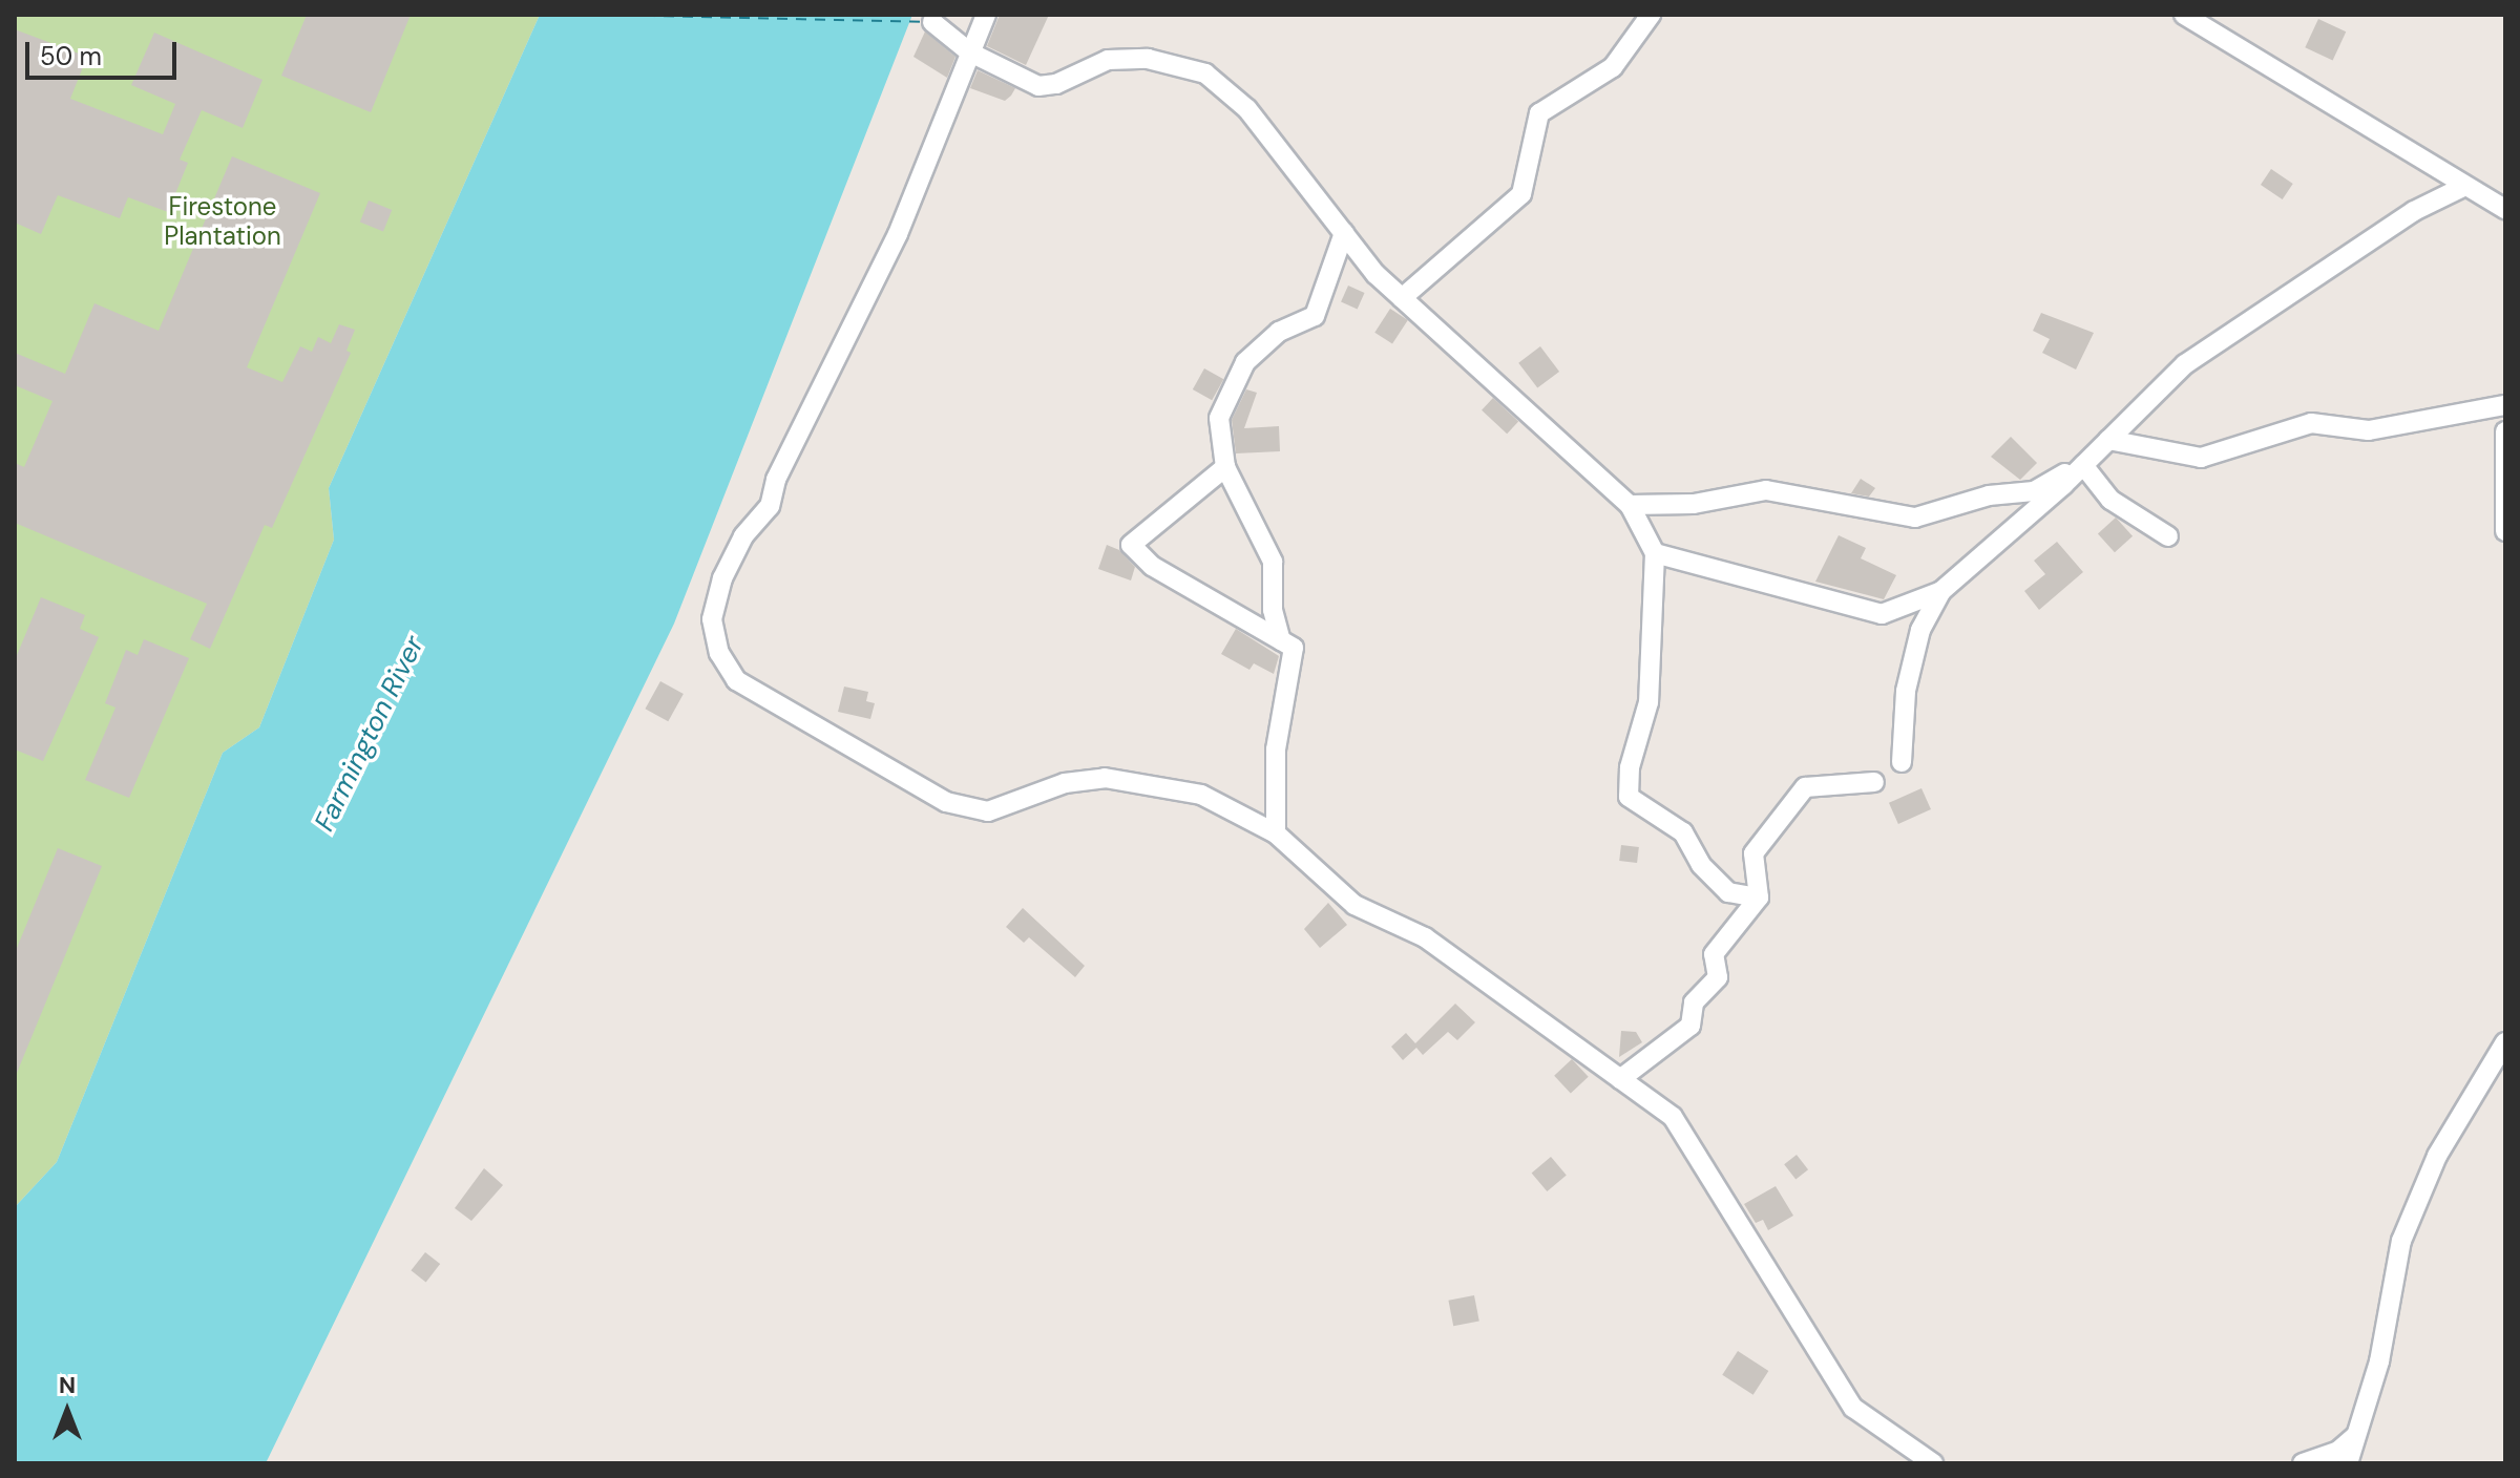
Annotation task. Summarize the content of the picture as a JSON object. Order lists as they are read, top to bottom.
{
  "water": ["Farmington River"],
  "parks": ["Firestone Plantation"],
  "scale_bar": "50 m",
  "north": "top"
}
